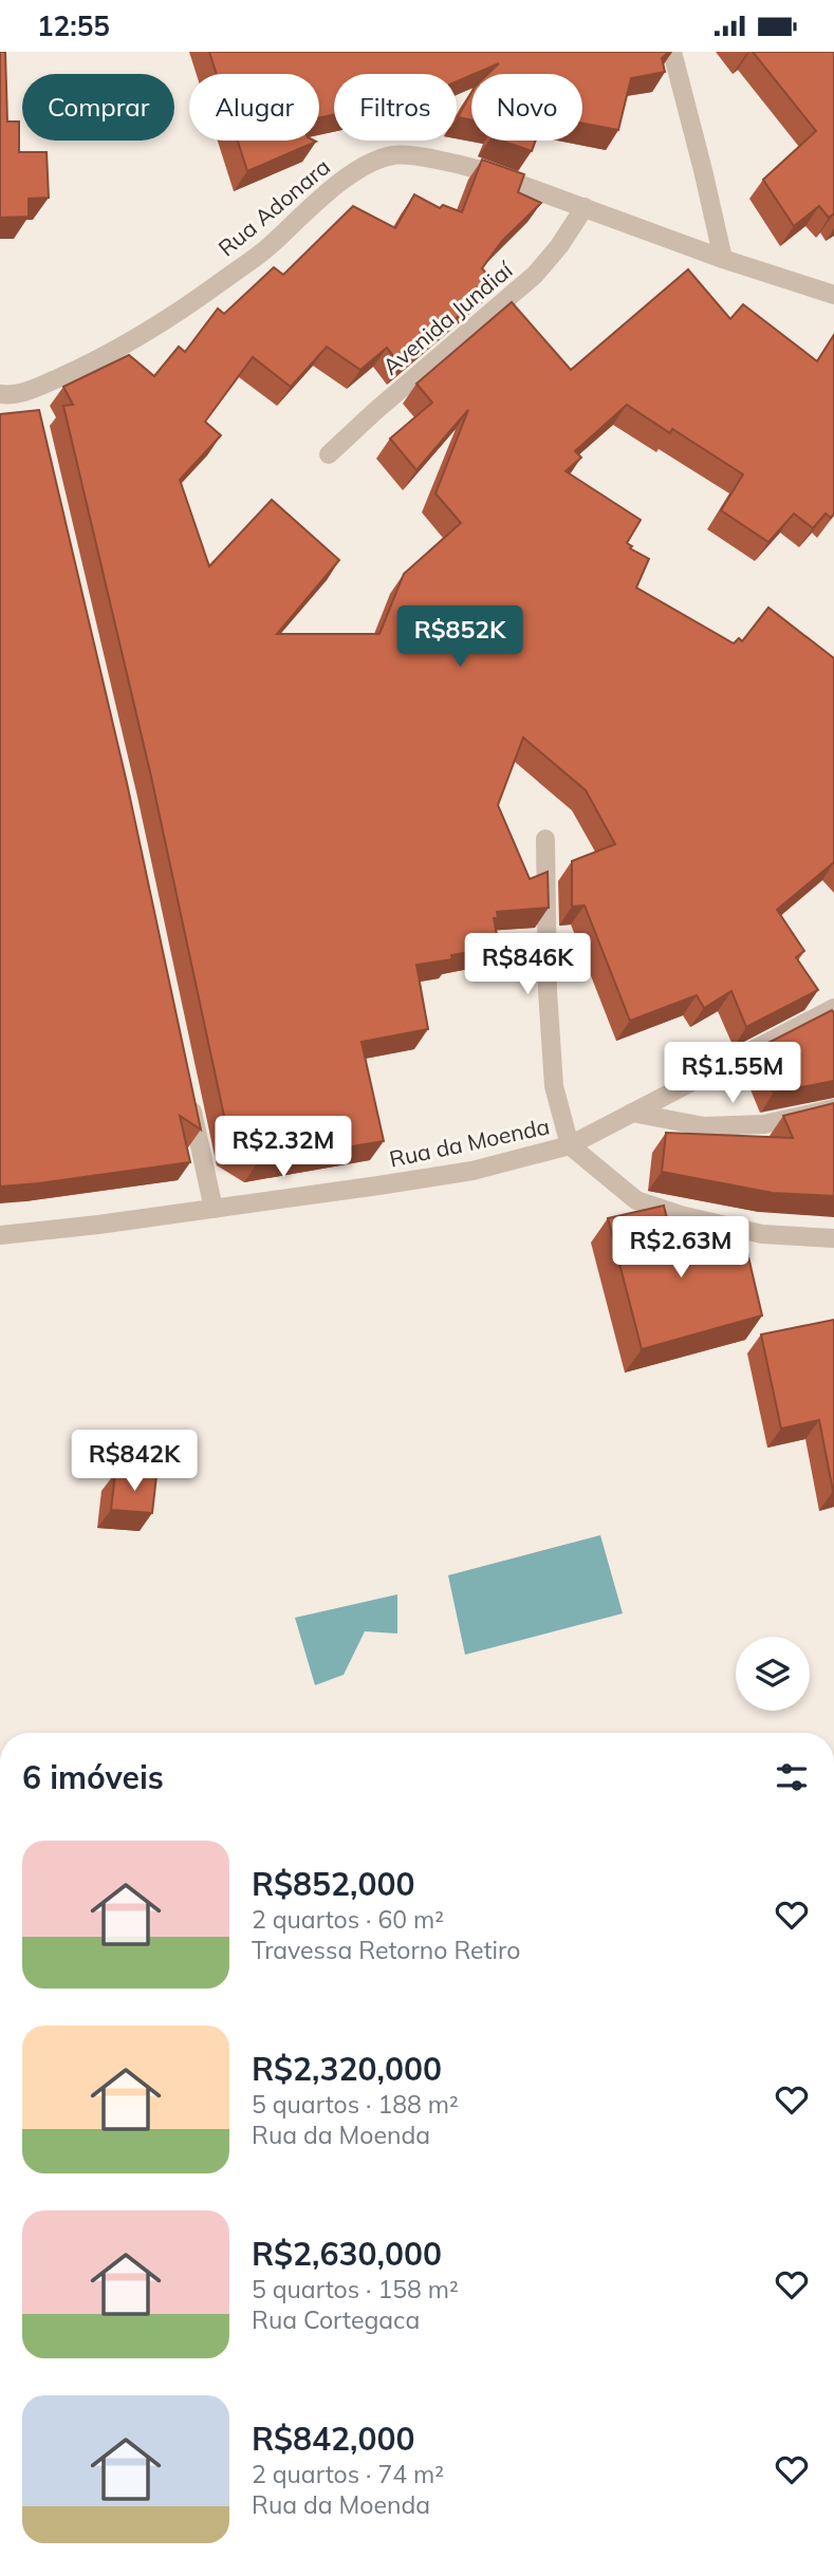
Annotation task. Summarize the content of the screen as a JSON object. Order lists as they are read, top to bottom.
{
  "streets": {
    "street": ["Rua Adonara", "Avenida Jundiaí", "Rua da Moenda"]
  },
  "crossings": [
    ["Rua Adonara", "Avenida Jundiaí"]
  ],
  "page": {
    "status": "12:55",
    "chip": [
      "Comprar",
      "Alugar",
      "Filtros",
      "Novo"
    ],
    "price": [
      "R$852K",
      "R$846K",
      "R$1.55M",
      "R$2.32M",
      "R$2.63M",
      "R$842K"
    ],
    "heading": "6 imóveis",
    "list": [
      {
        "name": "R$852,000",
        "note": "2 quartos · 60 m² · Travessa Retorno Retiro"
      },
      {
        "name": "R$2,320,000",
        "note": "5 quartos · 188 m² · Rua da Moenda"
      },
      {
        "name": "R$2,630,000",
        "note": "5 quartos · 158 m² · Rua Cortegaca"
      },
      {
        "name": "R$842,000",
        "note": "2 quartos · 74 m² · Rua da Moenda"
      }
    ]
  }
}
